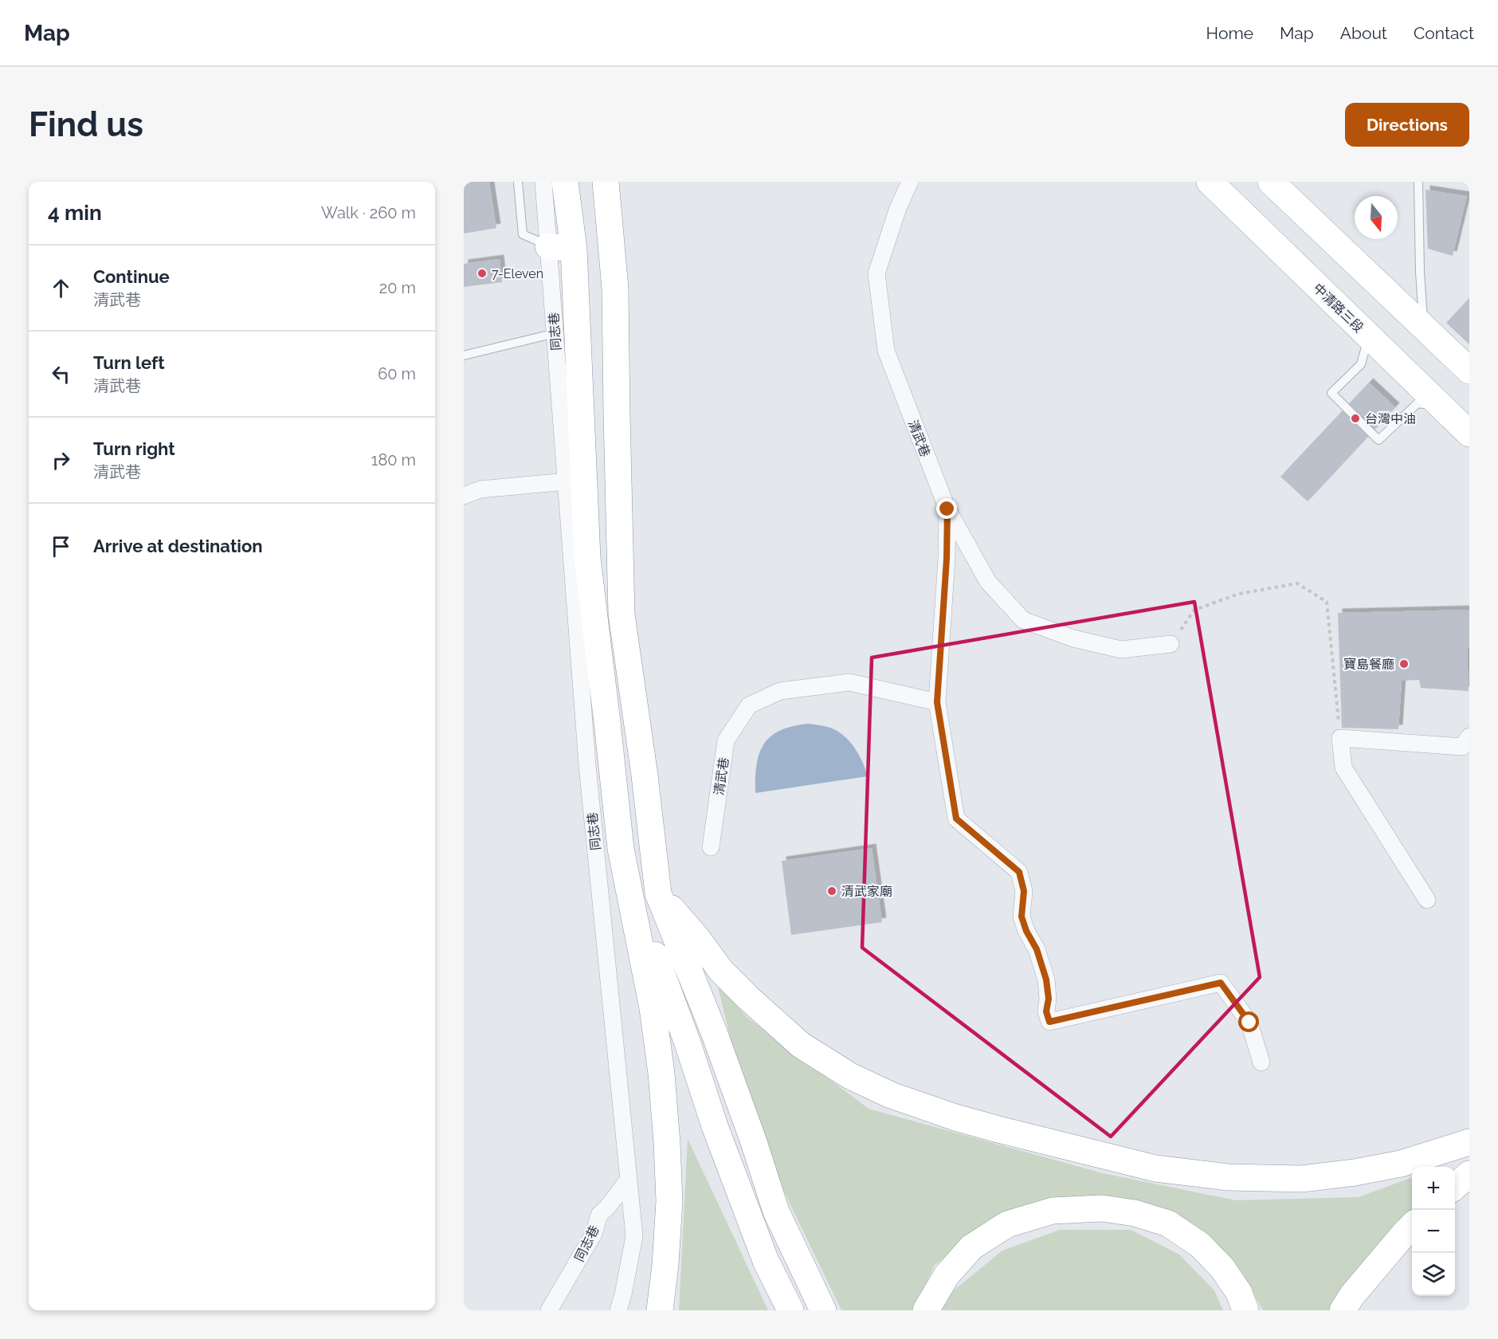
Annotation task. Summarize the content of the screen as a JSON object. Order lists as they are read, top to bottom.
{
  "streets": {
    "main road": ["中清路三段"],
    "street": ["同志巷", "清武巷"]
  },
  "places": [
    "7-Eleven",
    "台灣中油",
    "寶島餐廳",
    "清武家廟"
  ],
  "north": "bottom",
  "page": {
    "header": "Map",
    "nav": [
      "Home",
      "Map",
      "About",
      "Contact"
    ],
    "buttons": "Directions",
    "title": "Find us",
    "heading": ["4 min", "Walk · 260 m"],
    "list": [
      ["Continue", "清武巷", "20 m"],
      ["Turn left", "清武巷", "60 m"],
      ["Turn right", "清武巷", "180 m"],
      "Arrive at destination"
    ],
    "map_buttons": ["+", "−"]
  }
}
